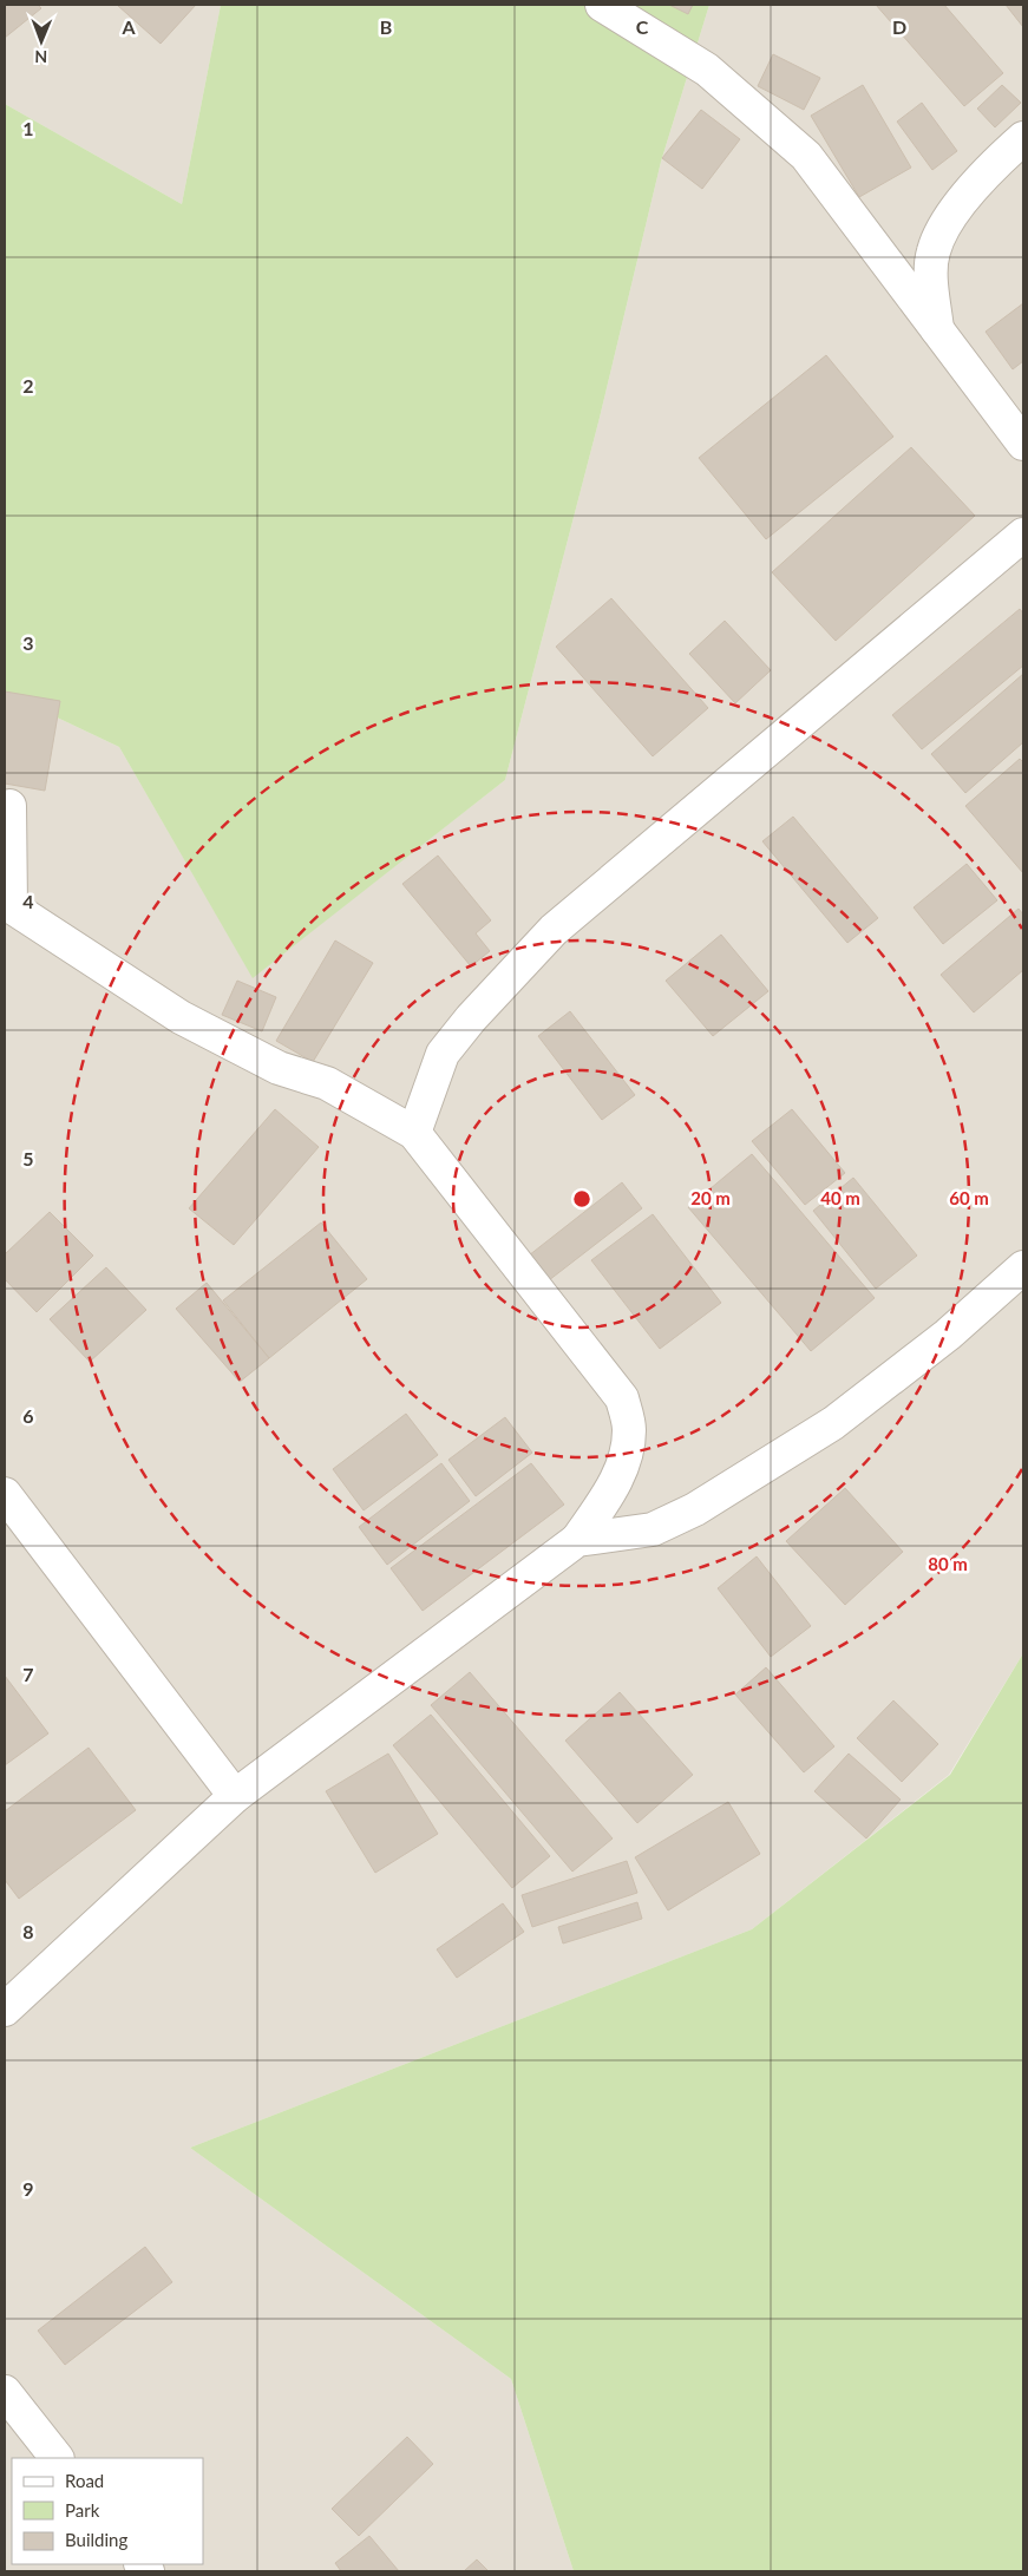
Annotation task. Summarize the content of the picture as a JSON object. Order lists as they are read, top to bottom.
{
  "legend": ["Road", "Park", "Building"],
  "north": "bottom",
  "grid": {
    "columns": [
      "A",
      "B",
      "C",
      "D"
    ],
    "rows": [
      "1",
      "2",
      "3",
      "4",
      "5",
      "6",
      "7",
      "8",
      "9"
    ]
  },
  "rings": [
    "20 m",
    "40 m",
    "60 m",
    "80 m"
  ]
}
